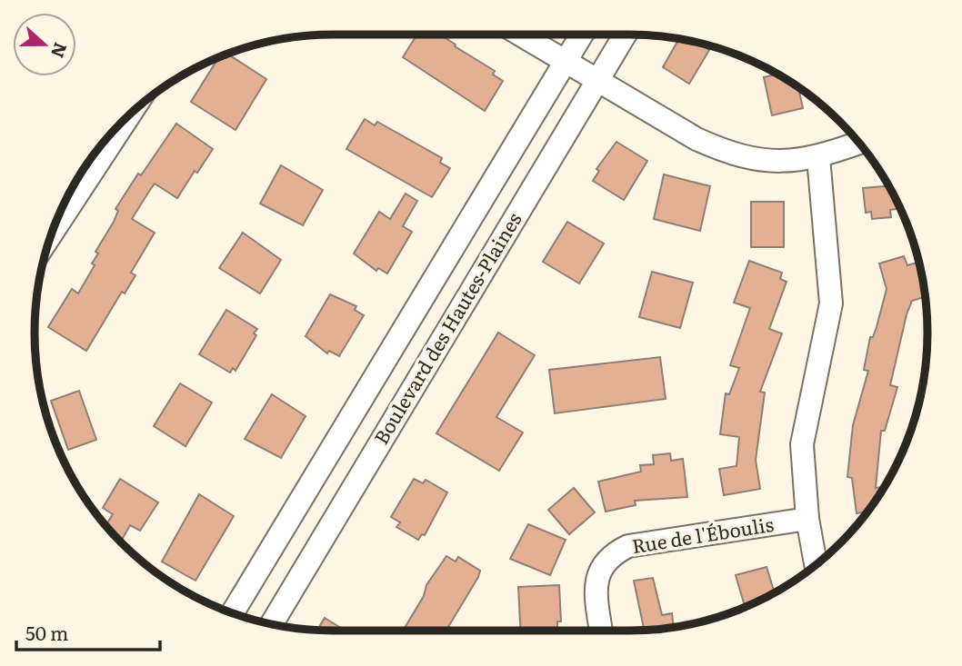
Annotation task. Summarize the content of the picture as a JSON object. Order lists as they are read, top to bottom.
{
  "streets": {
    "street": ["Boulevard des Hautes-Plaines", "Rue de l'Éboulis"]
  },
  "scale_bar": "50 m",
  "north": "right"
}
